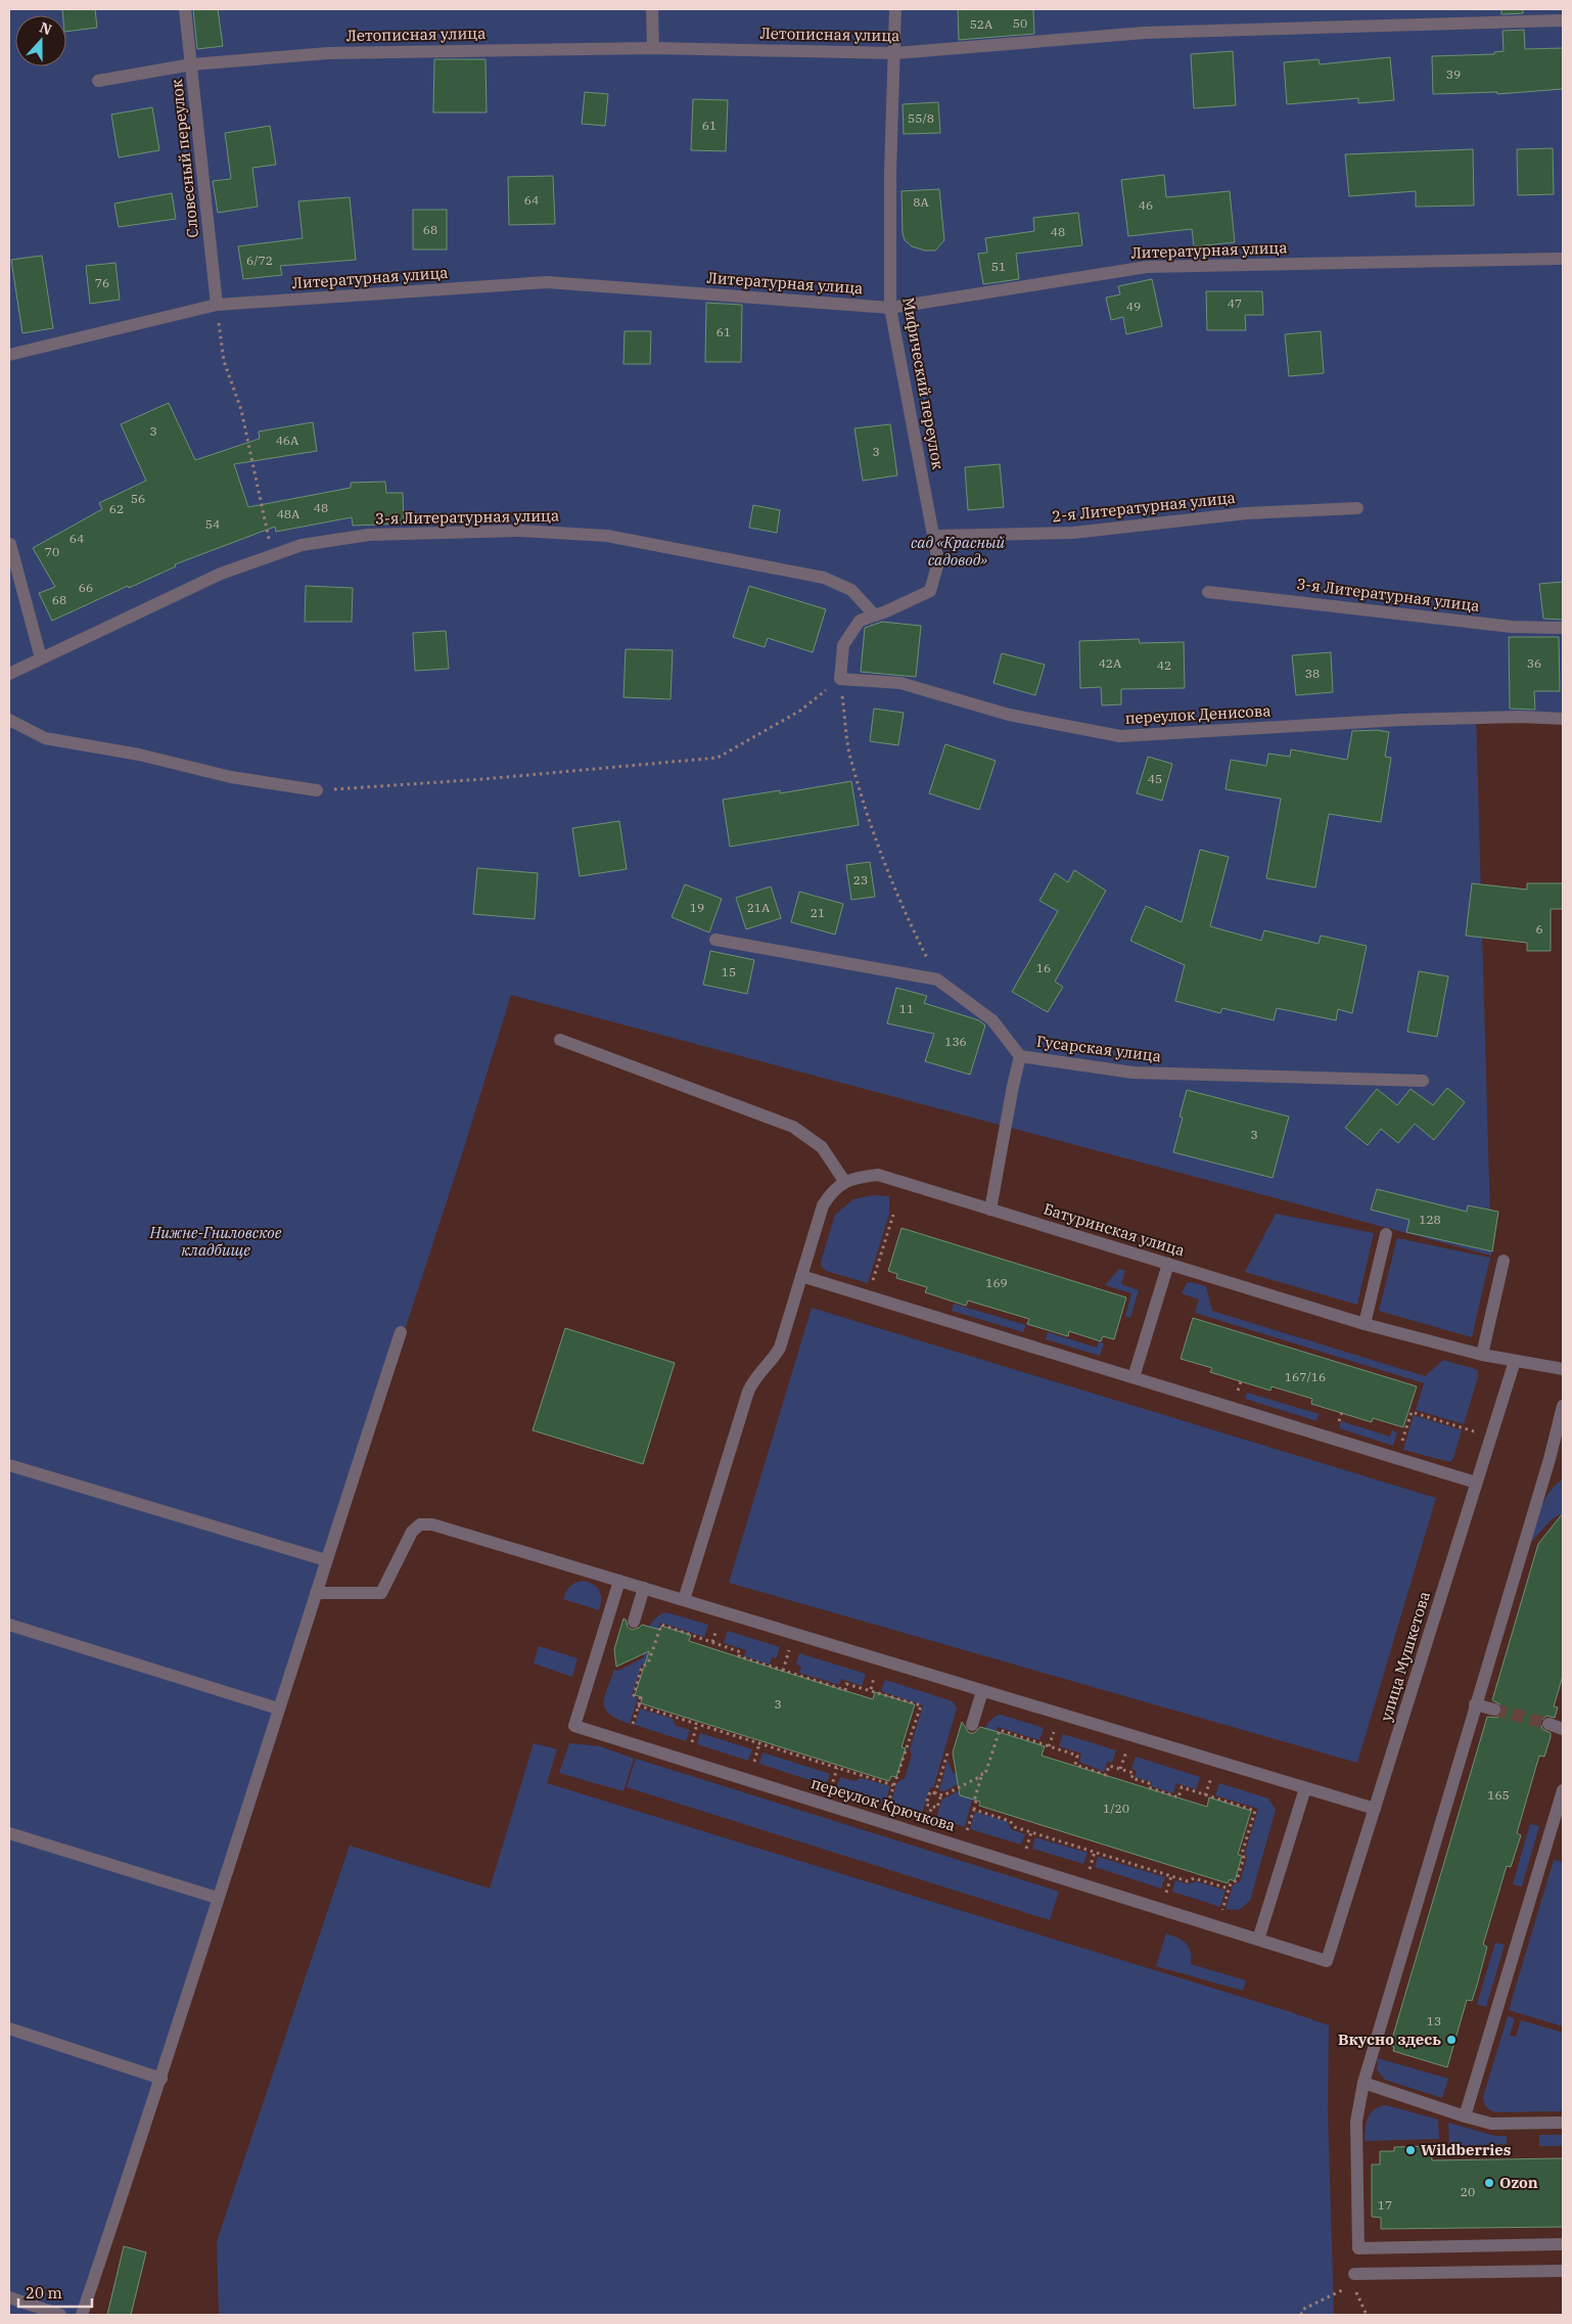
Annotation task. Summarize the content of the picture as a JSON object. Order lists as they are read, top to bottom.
{
  "streets": {
    "street": [
      "Летописная улица",
      "Словесный переулок",
      "Литературная улица",
      "Мифический переулок",
      "2-я Литературная улица",
      "3-я Литературная улица",
      "переулок Денисова",
      "Гусарская улица",
      "Батуринская улица",
      "улица Мушкетова",
      "переулок Крючкова"
    ]
  },
  "crossings": [
    ["Летописная улица", "Словесный переулок"],
    ["Летописная улица", "Мифический переулок"],
    ["Словесный переулок", "Литературная улица"],
    ["Литературная улица", "Мифический переулок"],
    ["Мифический переулок", "2-я Литературная улица"],
    ["Мифический переулок", "3-я Литературная улица"],
    ["Мифический переулок", "переулок Денисова"],
    ["Батуринская улица", "улица Мушкетова"],
    ["улица Мушкетова", "переулок Крючкова"]
  ],
  "parks": ["сад «Красный садовод»", "Нижне-Гниловское кладбище"],
  "places": ["Вкусно здесь", "Wildberries", "Ozon"],
  "house_numbers": [
    "50",
    "52А",
    "39",
    "55/8",
    "61",
    "64",
    "8А",
    "46",
    "68",
    "48",
    "6/72",
    "51",
    "76",
    "47",
    "49",
    "61",
    "3",
    "46А",
    "3",
    "56",
    "48",
    "62",
    "48А",
    "54",
    "64",
    "70",
    "66",
    "68",
    "42А",
    "36",
    "42",
    "38",
    "45",
    "23",
    "19",
    "21А",
    "21",
    "6",
    "16",
    "15",
    "11",
    "136",
    "3",
    "128",
    "169",
    "167/16",
    "3",
    "165",
    "1/20",
    "13",
    "20",
    "17"
  ],
  "scale_bar": "20 m",
  "north": "top"
}
